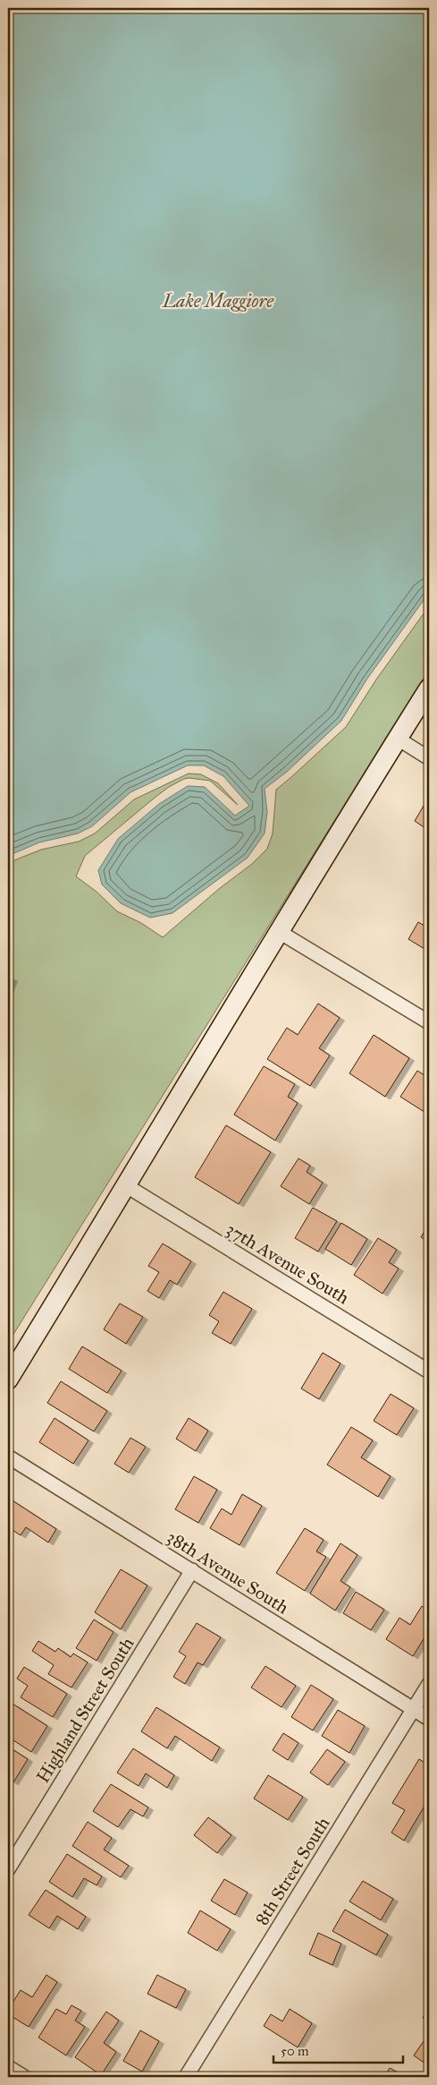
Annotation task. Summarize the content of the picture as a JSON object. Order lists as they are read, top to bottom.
{
  "streets": {
    "street": [
      "37th Avenue South",
      "38th Avenue South",
      "Highland Street South",
      "8th Street South"
    ]
  },
  "crossings": [
    ["38th Avenue South", "Highland Street South"],
    ["38th Avenue South", "8th Street South"]
  ],
  "water": ["Lake Maggiore"],
  "scale_bar": "50 m"
}
